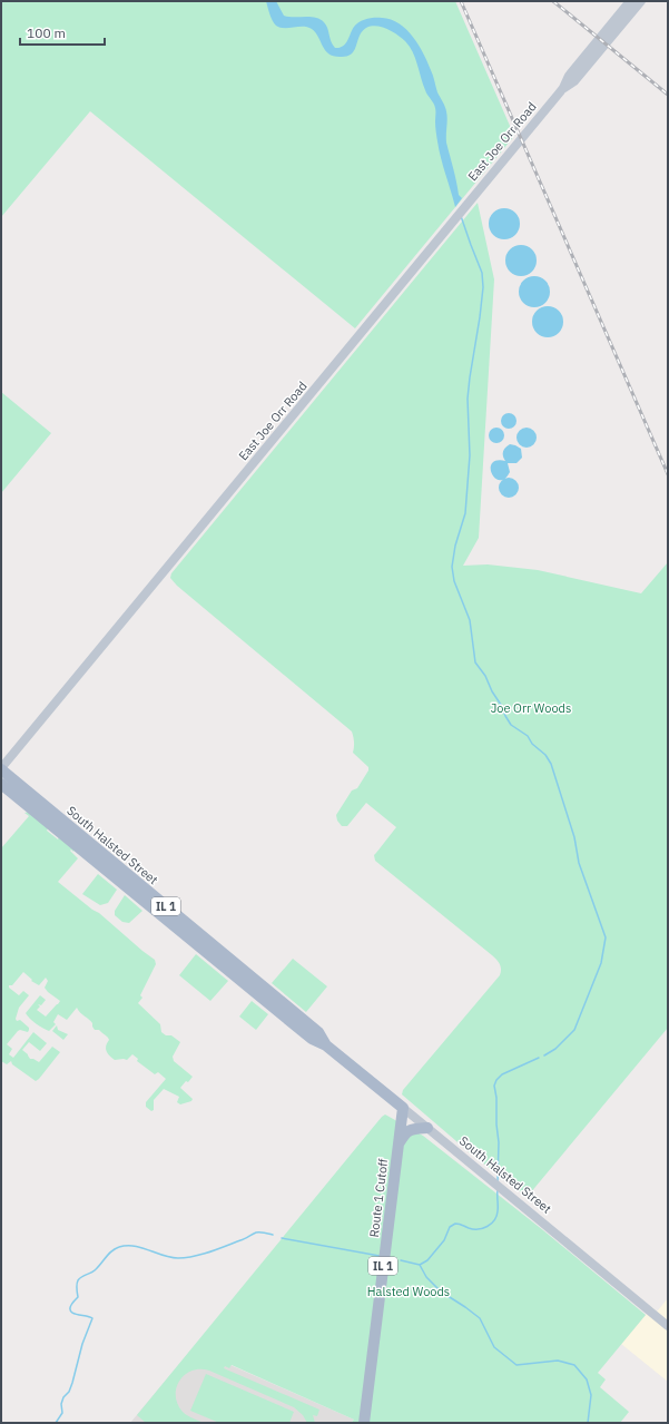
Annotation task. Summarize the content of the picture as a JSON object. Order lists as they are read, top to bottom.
{
  "streets": {
    "main road": ["South Halsted Street", "IL 1", "Route 1 Cutoff"],
    "street": ["East Joe Orr Road"]
  },
  "crossings": [
    ["East Joe Orr Road", "South Halsted Street"],
    ["South Halsted Street", "Route 1 Cutoff"]
  ],
  "parks": ["Joe Orr Woods", "Halsted Woods"],
  "scale_bar": "100 m"
}
